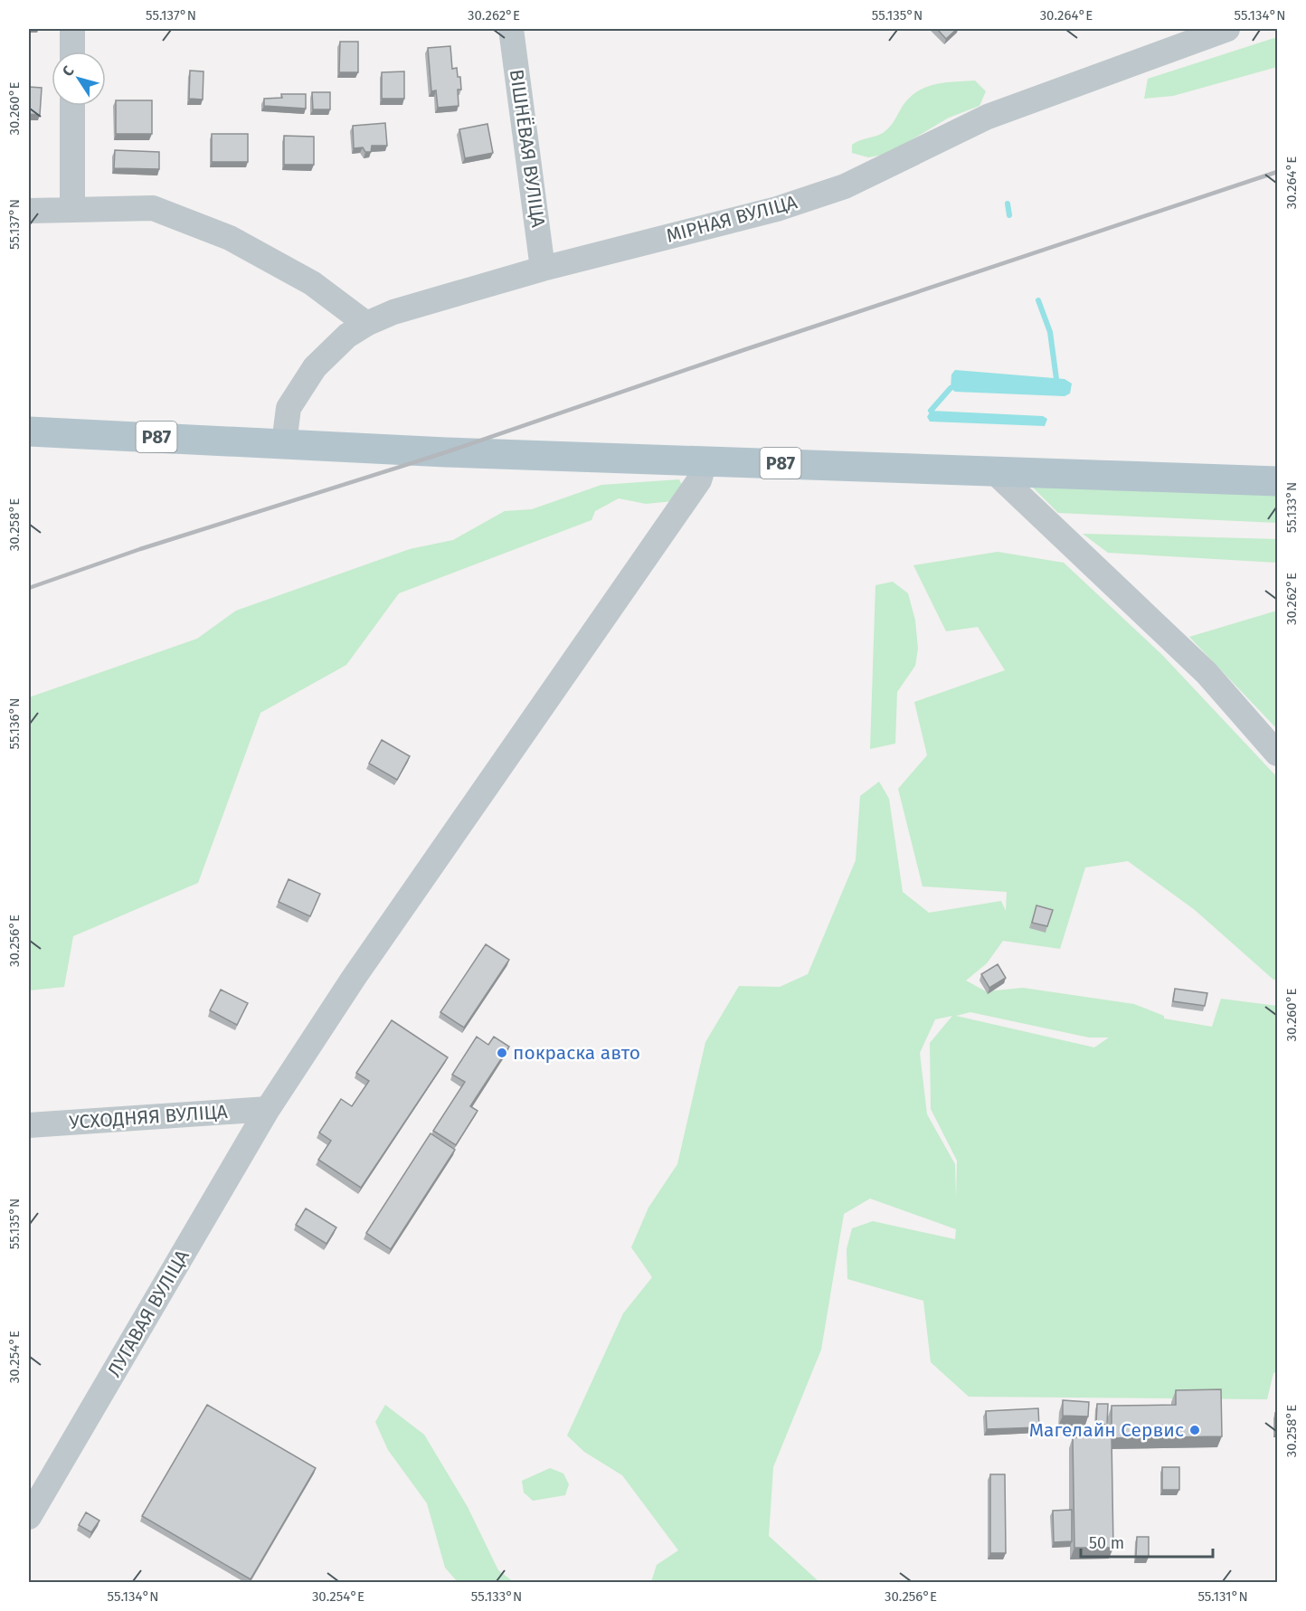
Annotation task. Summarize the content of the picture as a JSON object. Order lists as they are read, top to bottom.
{
  "streets": {
    "main road": ["Р87"],
    "street": [
      "ВІШНЁВАЯ ВУЛІЦА",
      "МІРНАЯ ВУЛІЦА",
      "УСХОДНЯЯ ВУЛІЦА",
      "ЛУГАВАЯ ВУЛІЦА"
    ]
  },
  "crossings": [
    ["ВІШНЁВАЯ ВУЛІЦА", "МІРНАЯ ВУЛІЦА"],
    ["МІРНАЯ ВУЛІЦА", "Р87"],
    ["Р87", "ЛУГАВАЯ ВУЛІЦА"],
    ["УСХОДНЯЯ ВУЛІЦА", "ЛУГАВАЯ ВУЛІЦА"]
  ],
  "places": ["покраска авто", "Магелайн Сервис"],
  "scale_bar": "50 m",
  "north": "top left",
  "coordinates": [
    "55.137°N",
    "30.262°E",
    "55.135°N",
    "30.264°E",
    "55.134°N",
    "30.260°E",
    "55.133°N",
    "30.258°E",
    "55.136°N",
    "30.256°E",
    "30.254°E",
    "55.131°N"
  ]
}
